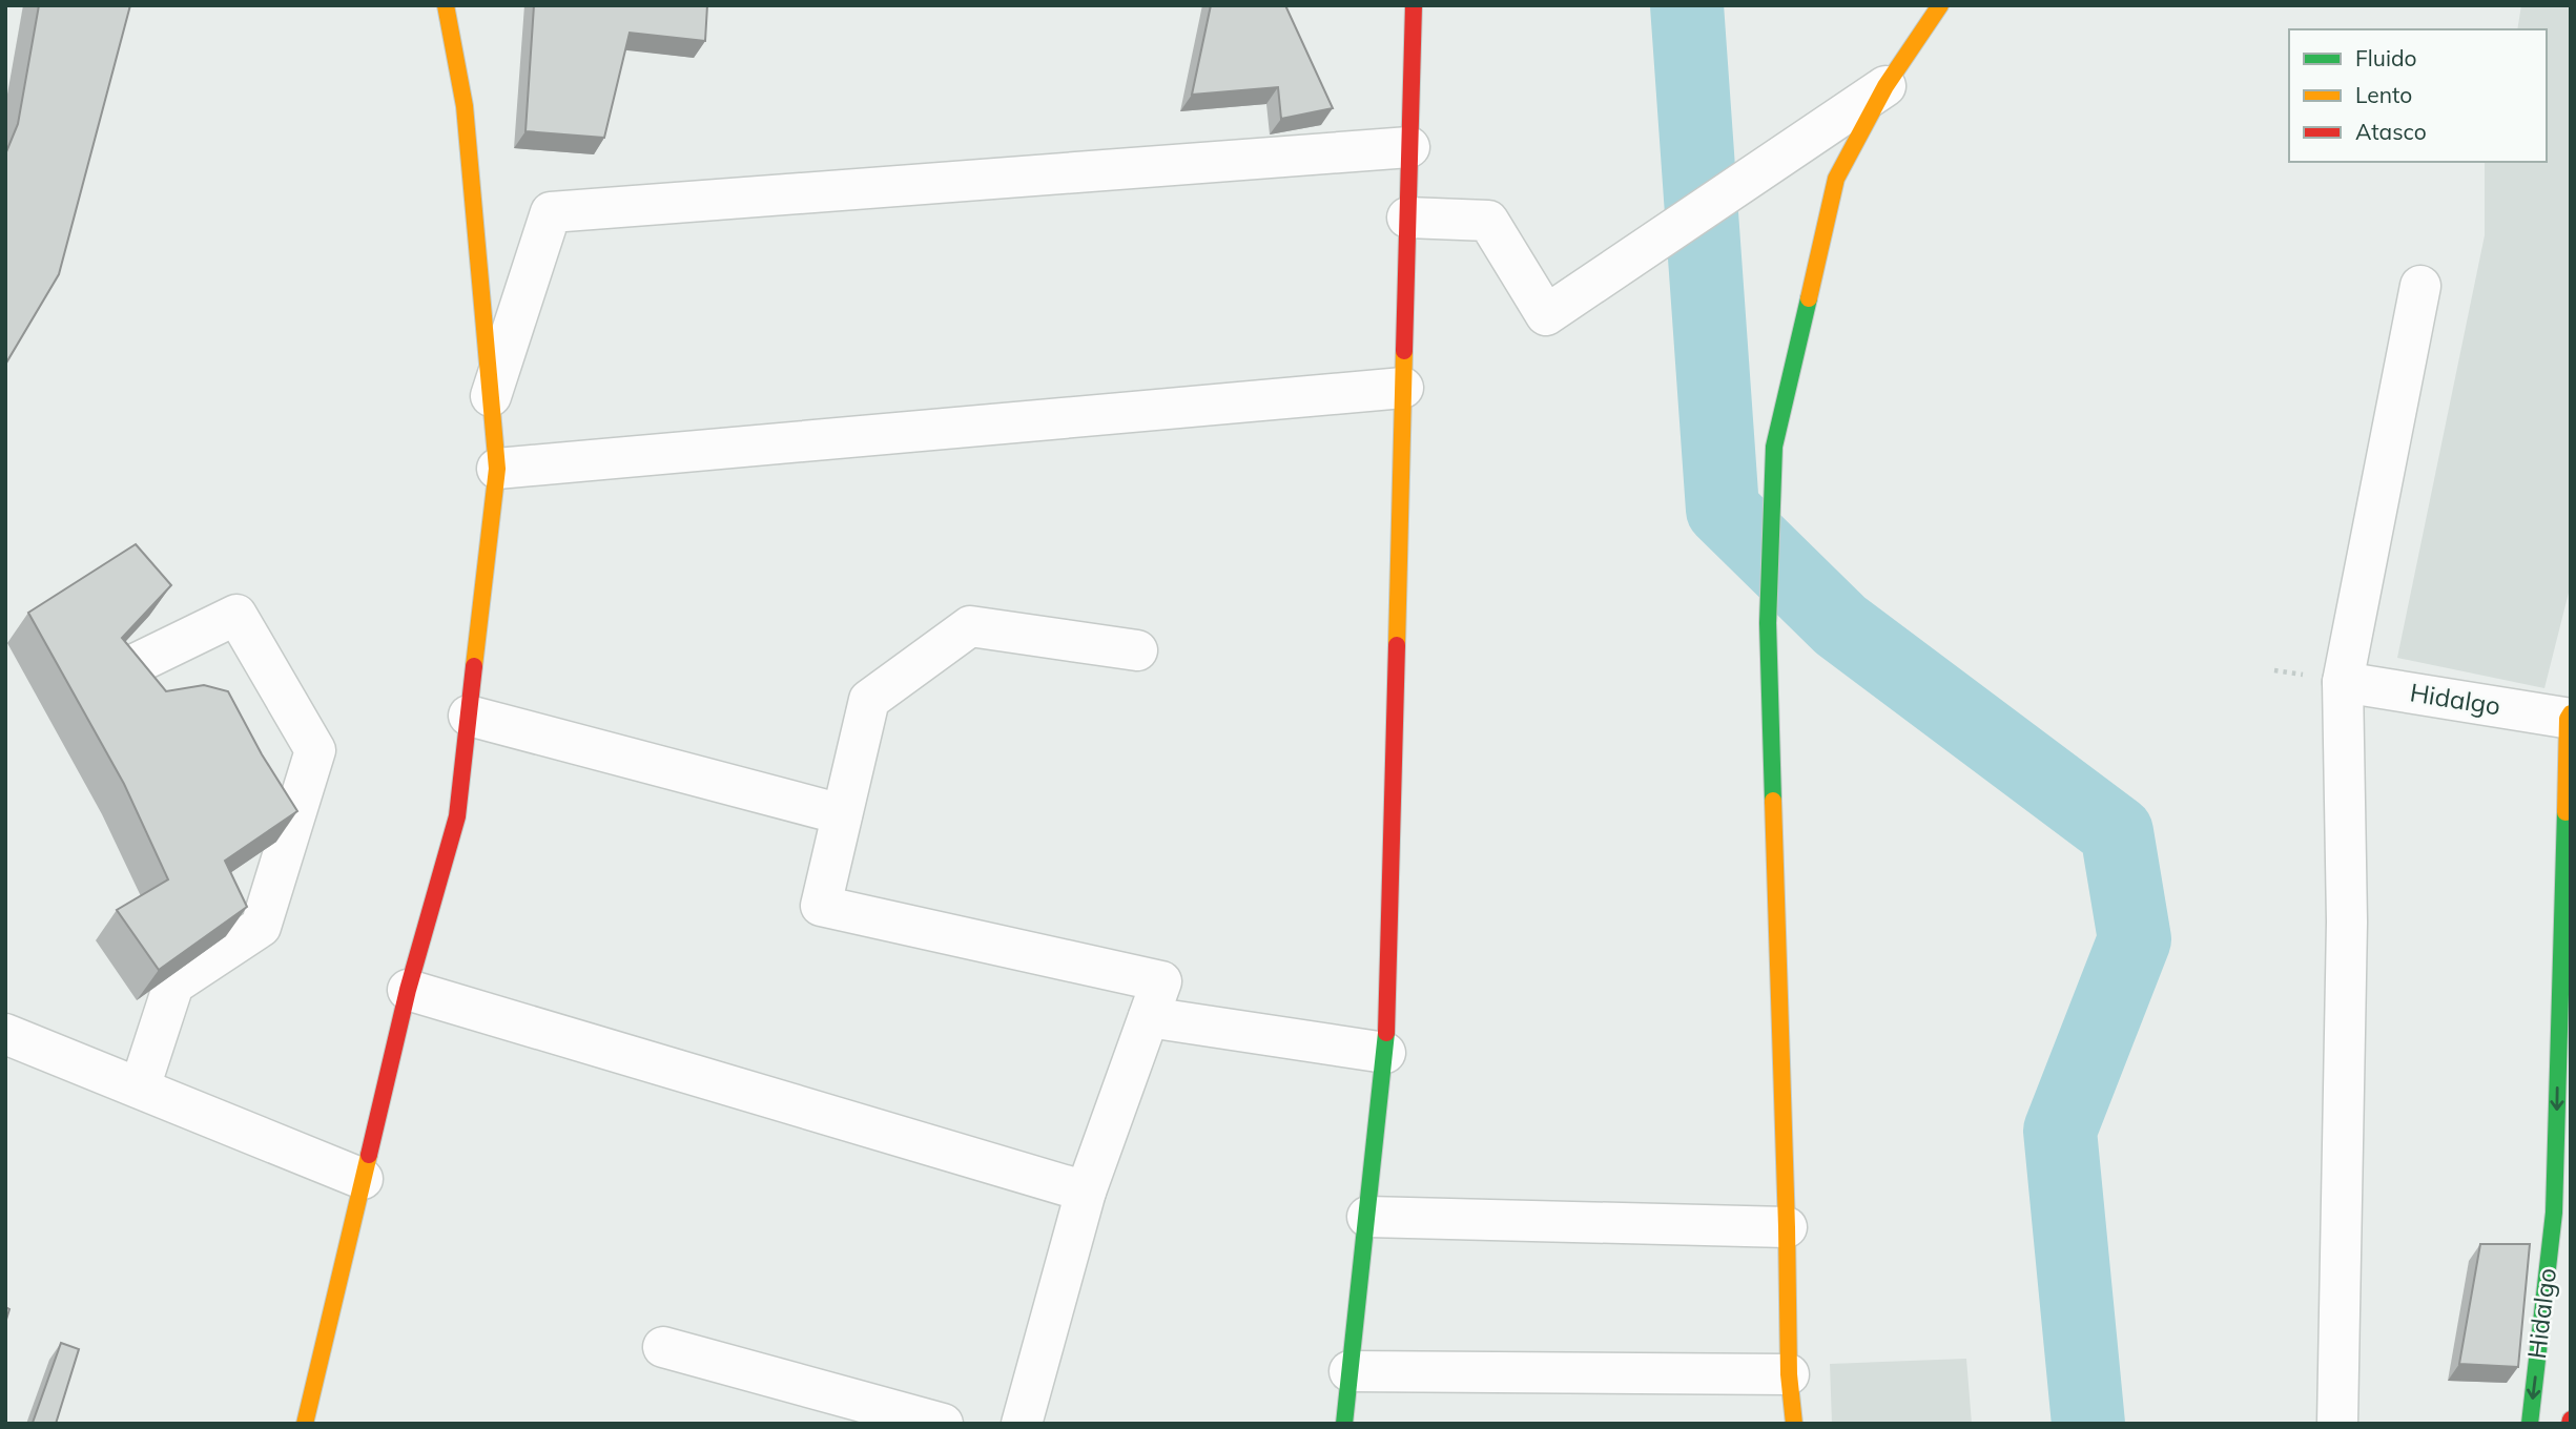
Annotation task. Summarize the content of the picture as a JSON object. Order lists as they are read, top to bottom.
{
  "streets": {
    "street": ["Hidalgo"]
  },
  "one_way": ["Hidalgo"],
  "legend": ["Fluido", "Lento", "Atasco"]
}
